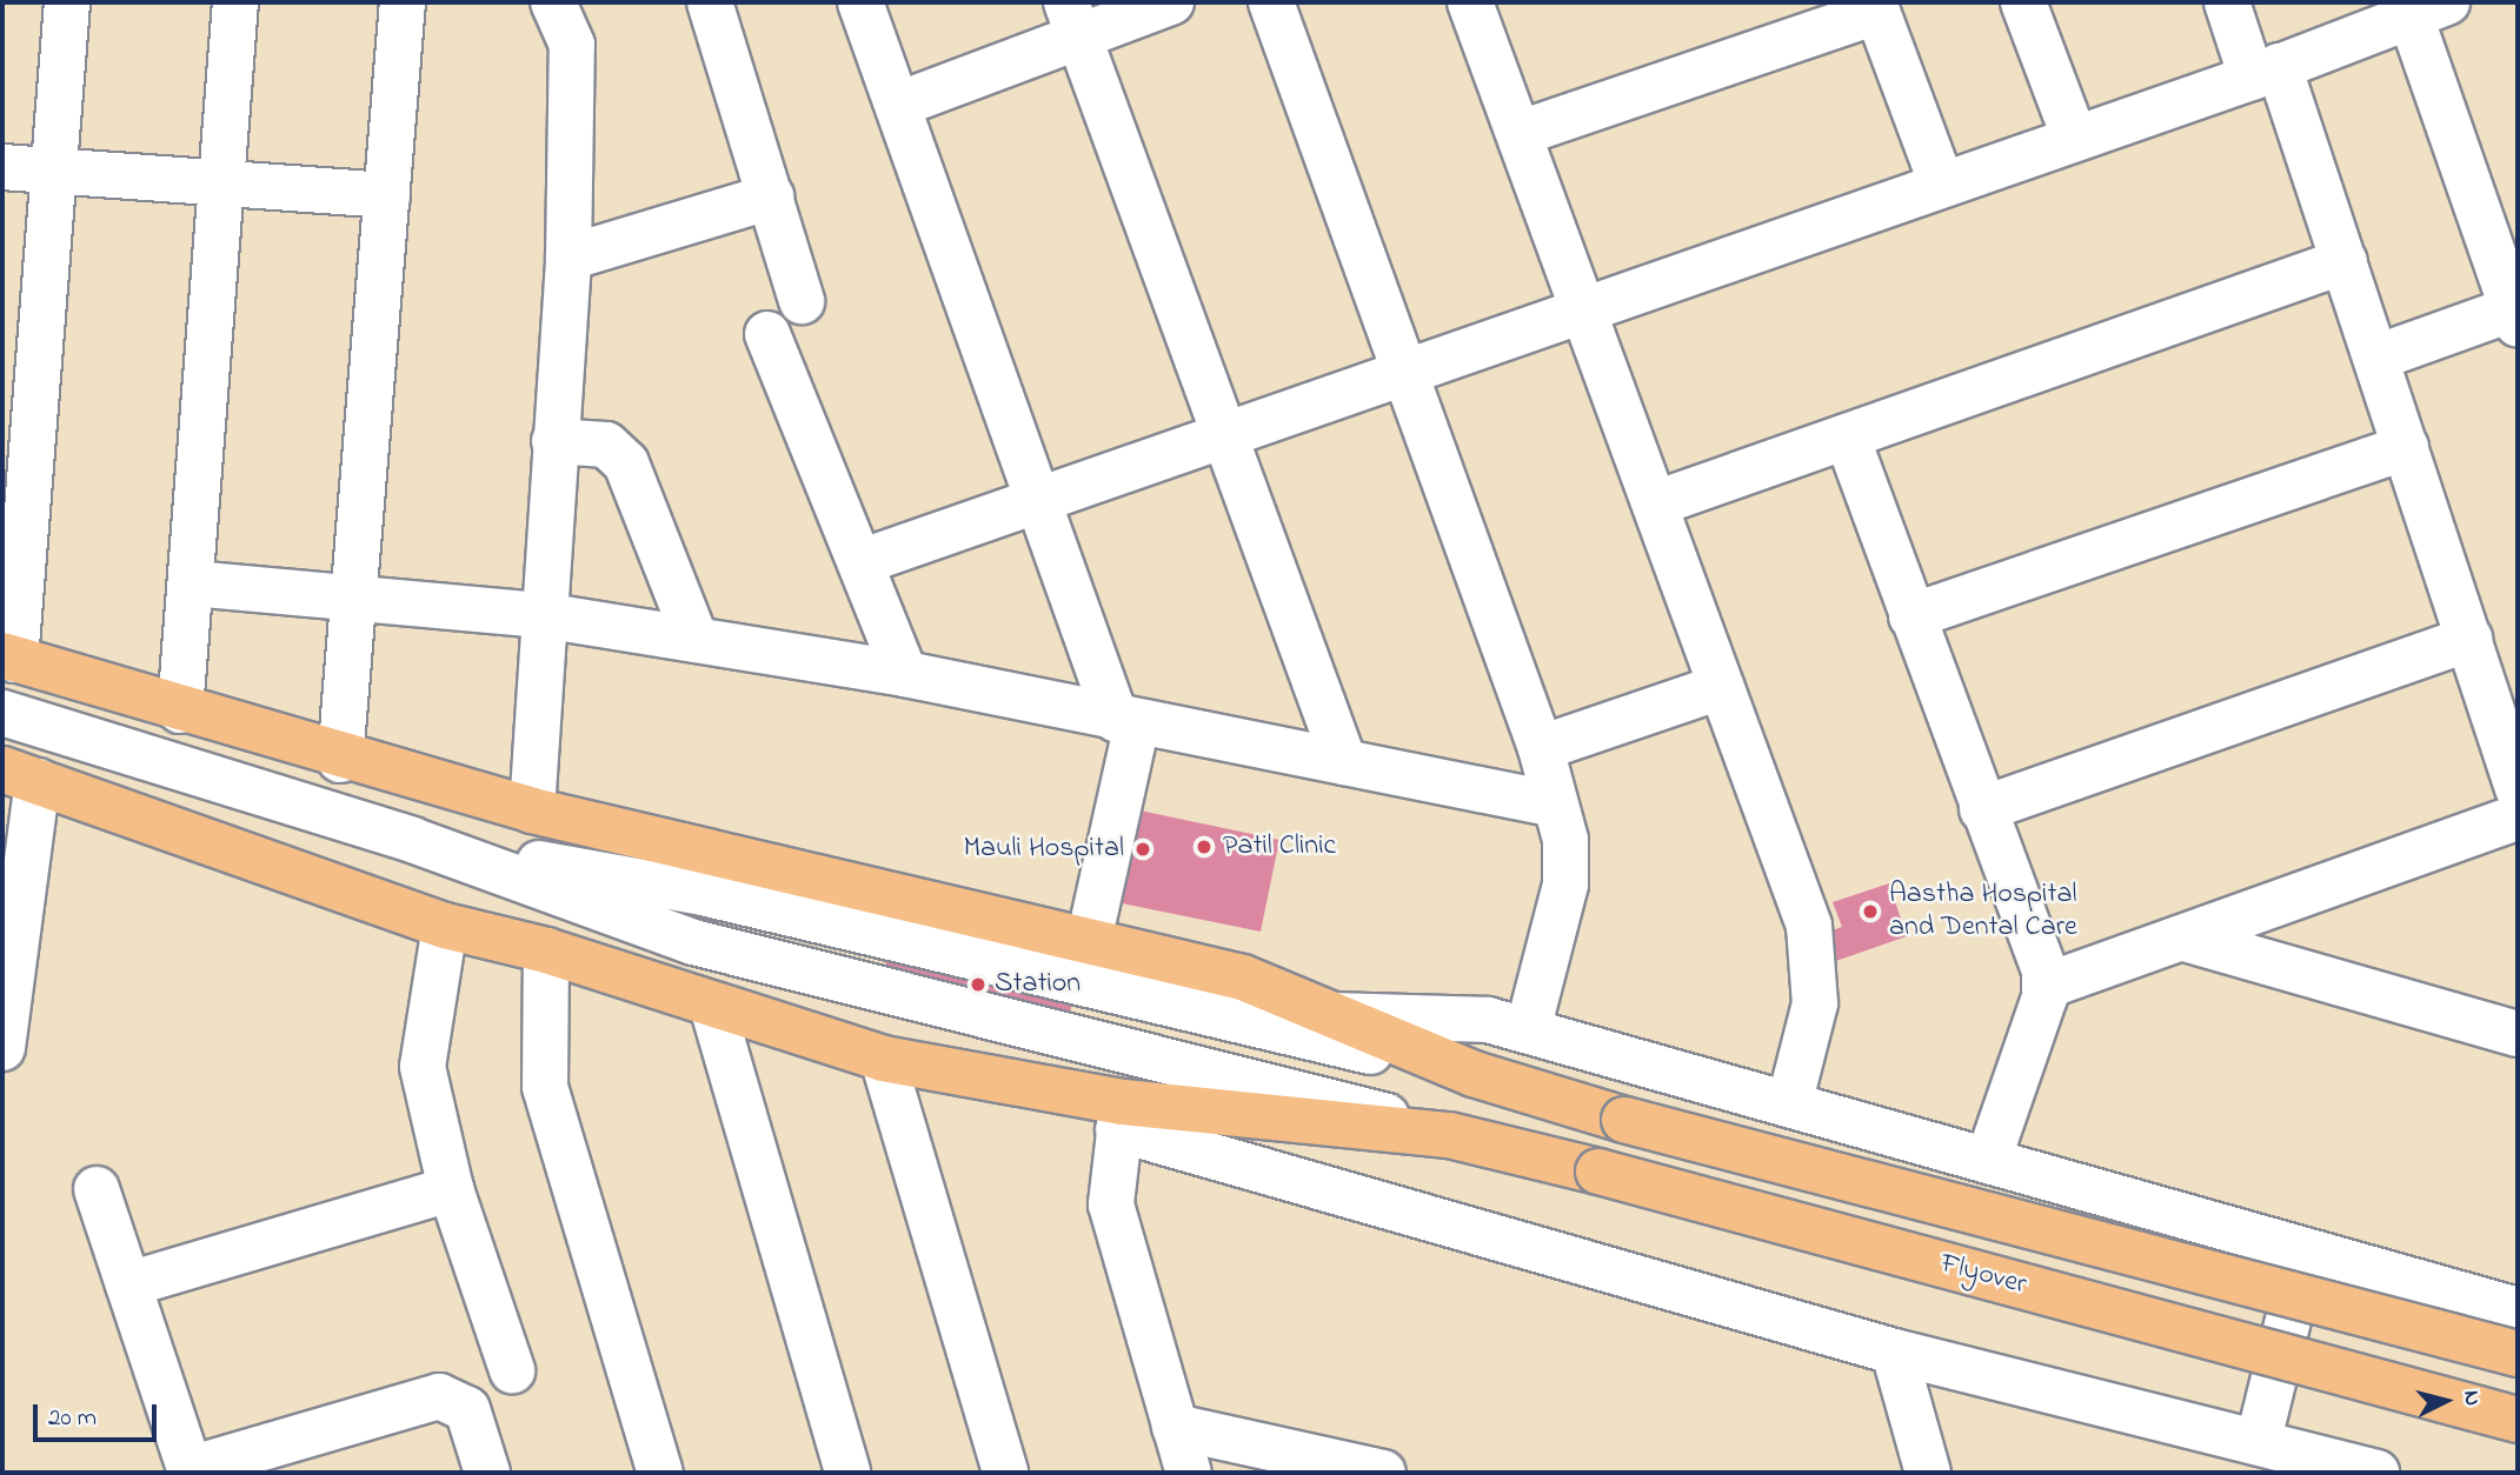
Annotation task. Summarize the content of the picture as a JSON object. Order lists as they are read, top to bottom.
{
  "streets": {
    "main road": ["Flyover"]
  },
  "places": [
    "Patil Clinic",
    "Mauli Hospital",
    "Aastha Hospital and Dental Care",
    "Station"
  ],
  "scale_bar": "20 m",
  "north": "right"
}
